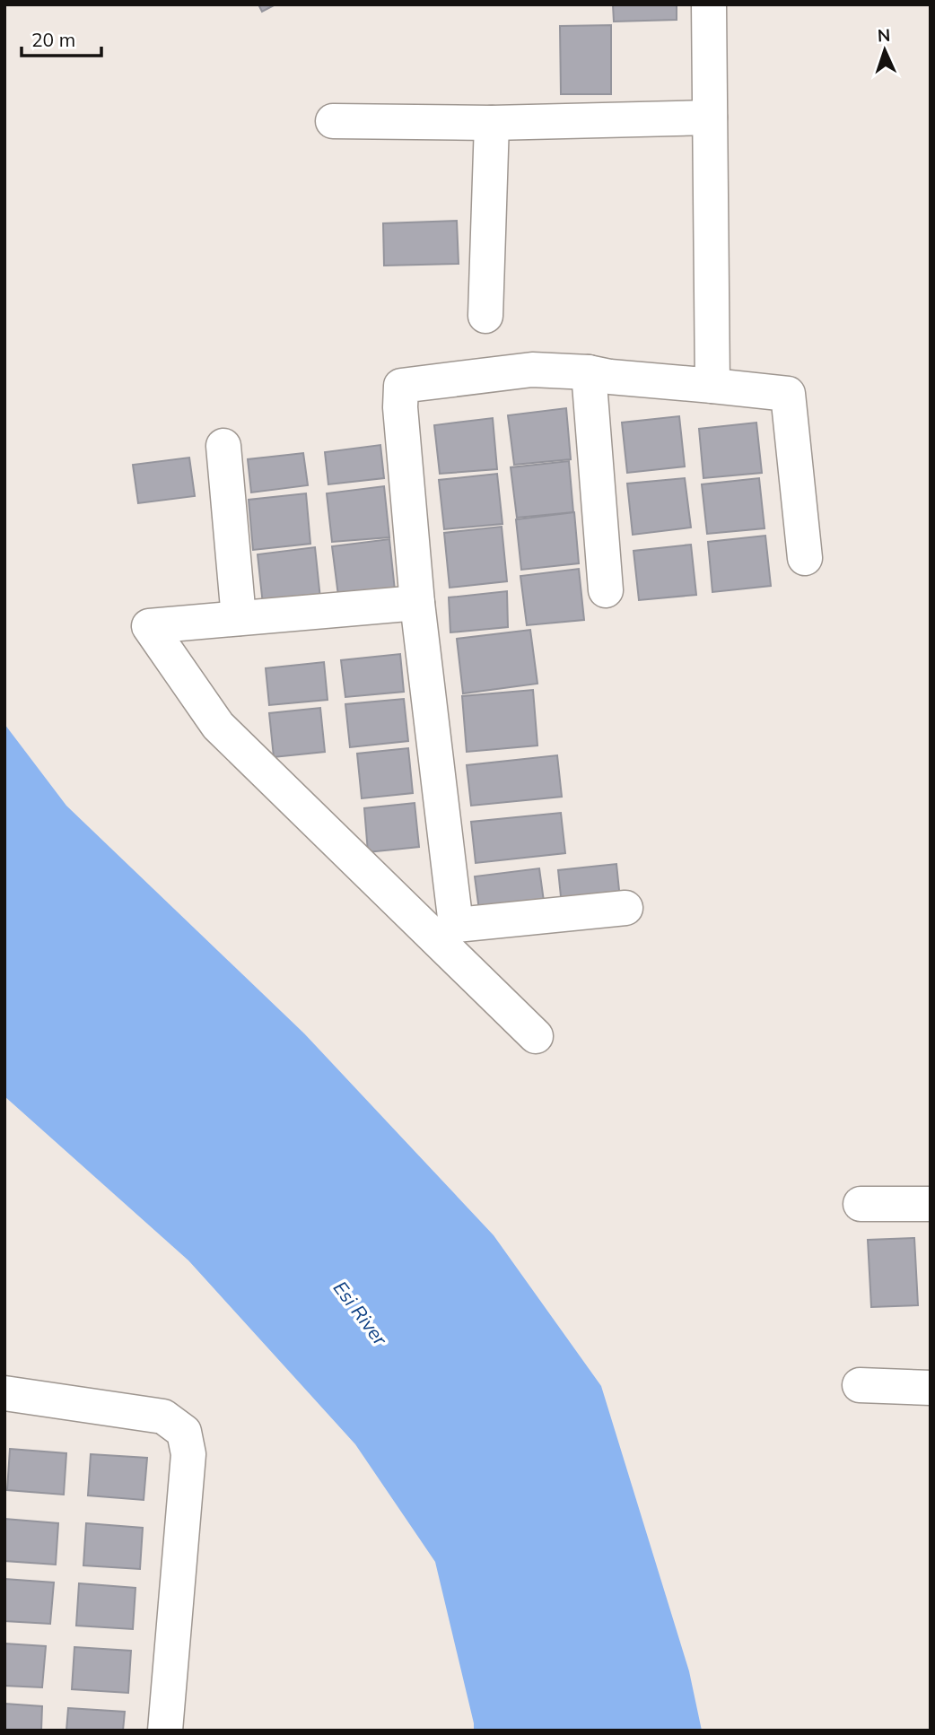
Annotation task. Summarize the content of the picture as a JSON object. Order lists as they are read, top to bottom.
{
  "water": ["Esi River"],
  "scale_bar": "20 m",
  "north": "top"
}
